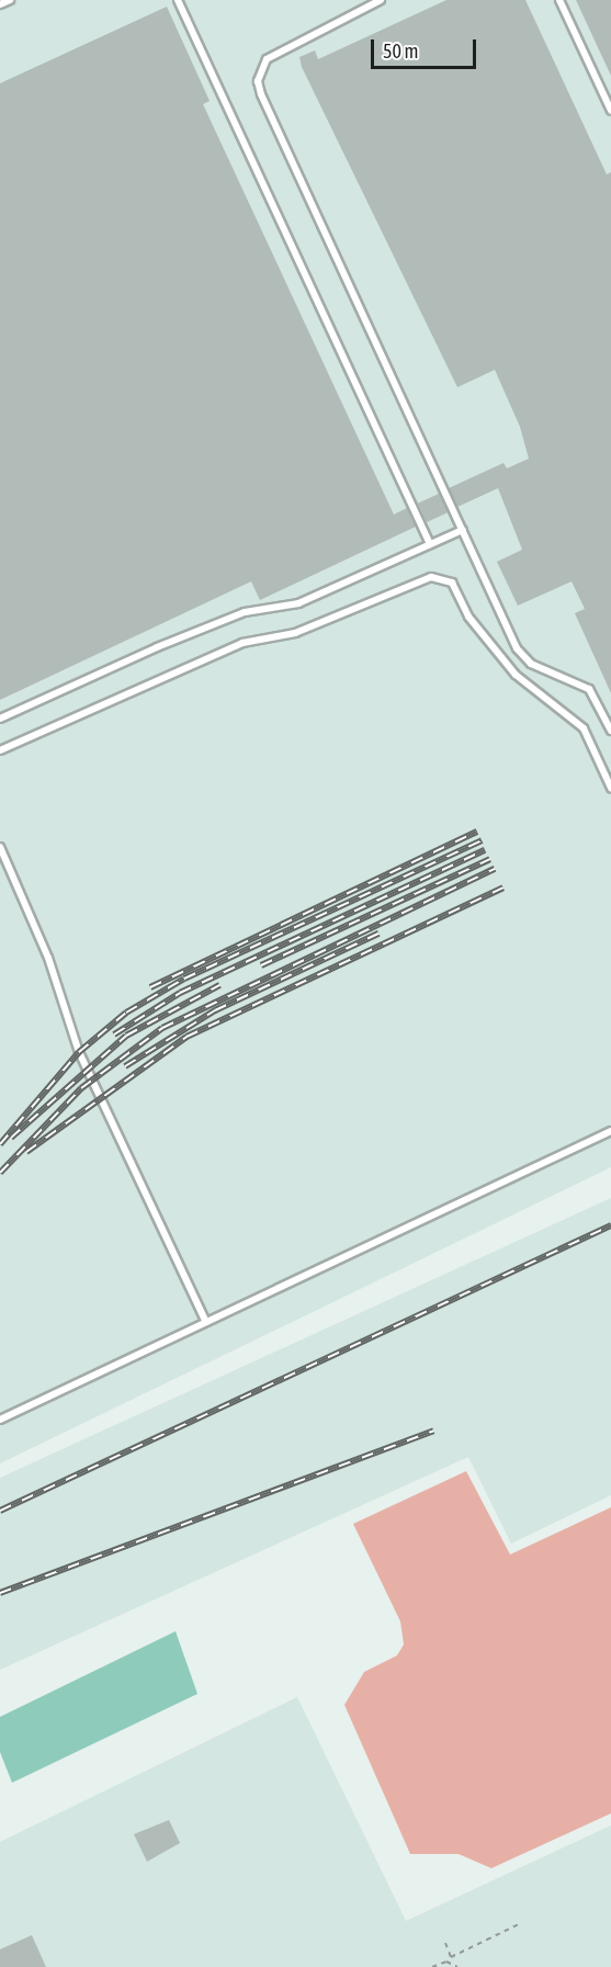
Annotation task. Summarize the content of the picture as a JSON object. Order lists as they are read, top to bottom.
{
  "scale_bar": "50 m"
}
